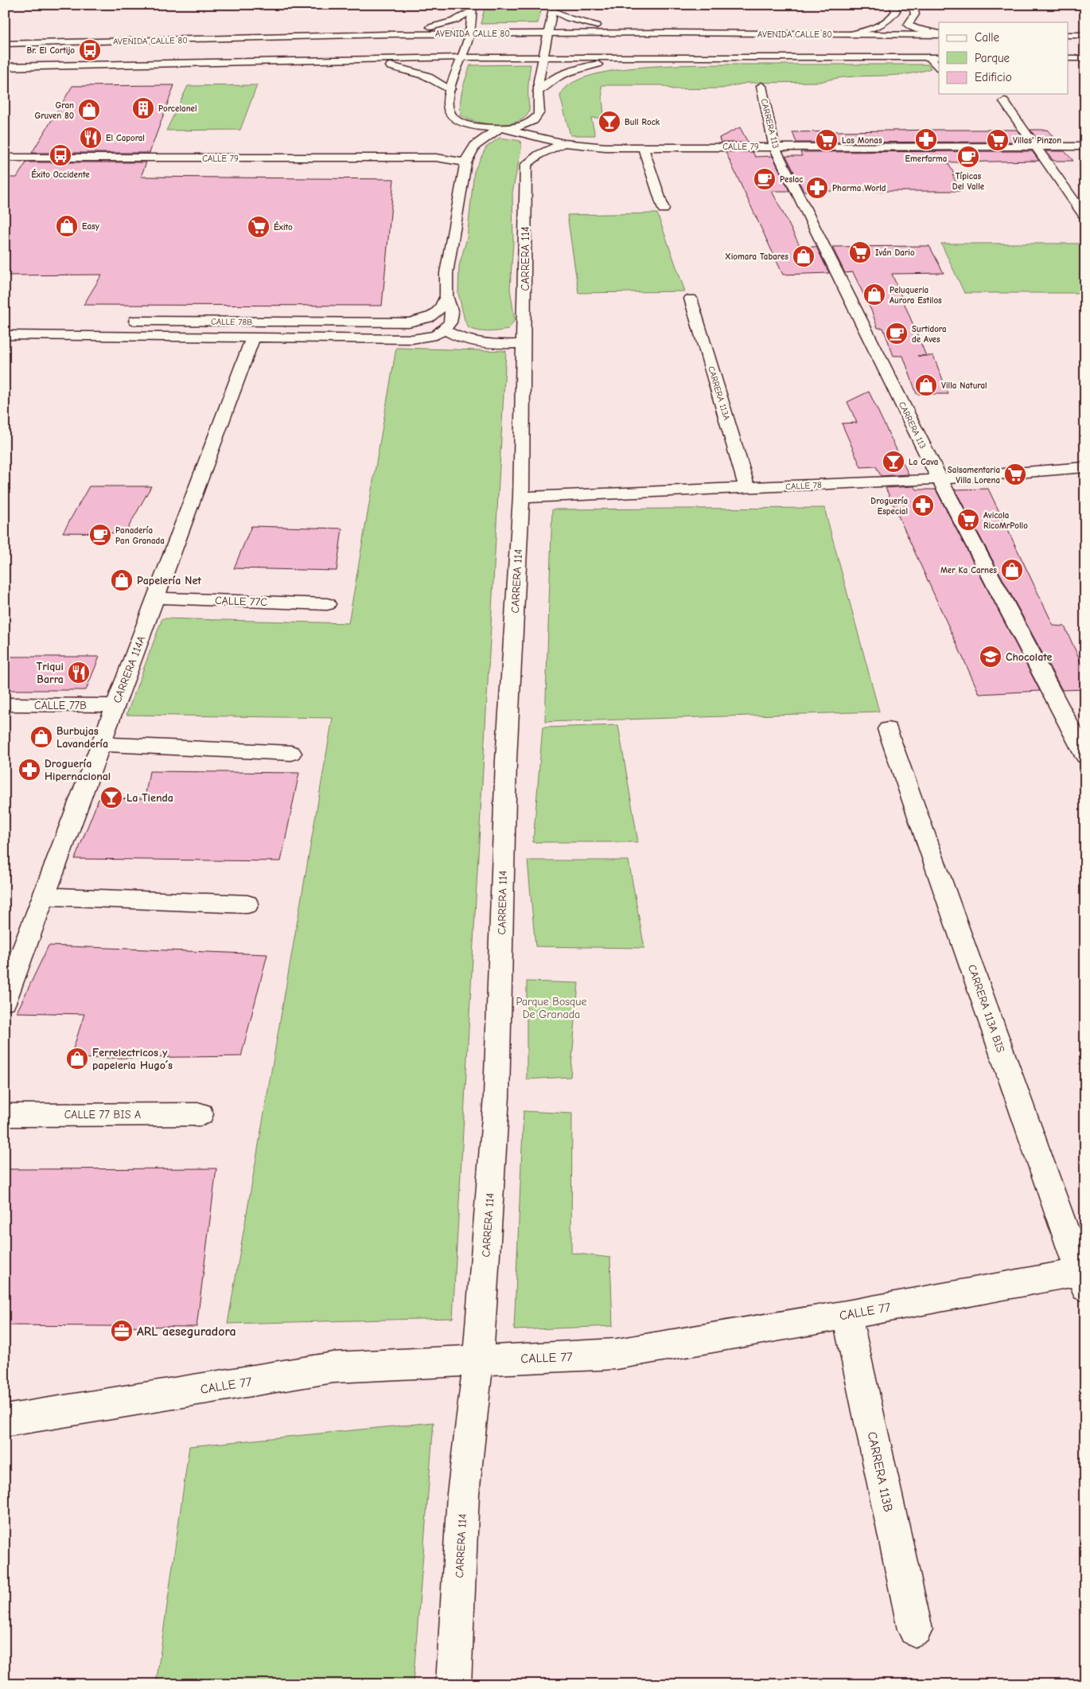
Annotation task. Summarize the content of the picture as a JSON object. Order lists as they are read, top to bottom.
{
  "streets": {
    "main road": [
      "AVENIDA CALLE 80",
      "CARRERA 113",
      "CALLE 79",
      "CARRERA 114",
      "CALLE 78B",
      "CARRERA 113A",
      "CALLE 78",
      "CALLE 77C",
      "CARRERA 114A",
      "CALLE 77B",
      "CARRERA 113A BIS",
      "CALLE 77 BIS A",
      "CALLE 77",
      "CARRERA 113B"
    ]
  },
  "crossings": [
    ["CARRERA 113", "CALLE 79"],
    ["CARRERA 113", "CALLE 78"],
    ["CALLE 79", "CARRERA 114"],
    ["CARRERA 114", "CALLE 78"],
    ["CARRERA 114", "CALLE 77"],
    ["CALLE 78B", "CARRERA 114A"],
    ["CARRERA 113A", "CALLE 78"],
    ["CALLE 77C", "CARRERA 114A"],
    ["CARRERA 114A", "CALLE 77B"],
    ["CARRERA 113A BIS", "CALLE 77"],
    ["CALLE 77", "CARRERA 113B"]
  ],
  "parks": ["Parque Bosque De Granada"],
  "places": {
    "bus stop": ["Br. El Cortijo", "Éxito Occidente"],
    "building": ["Porcelanel"],
    "shop": [
      "Gran Gruven 80",
      "Easy",
      "Xiomara Tabares",
      "Peluqueria Aurora Estilos",
      "Villa Natural",
      "Mer Ka Carnes",
      "Papelería Net",
      "Burbujas Lavandería",
      "Ferrelectricos y papeleria Hugo´s"
    ],
    "bar": ["Bull Rock", "La Cava", "La Tienda"],
    "restaurant": ["El Caporal", "Triqui Barra"],
    "pharmacy": [
      "Emerfarma",
      "Pharma World",
      "Droguería Especial",
      "Droguería Hipernacional"
    ],
    "supermarket": [
      "Las Monas",
      "Villas' Pinzon",
      "Éxito",
      "Iván Dario",
      "Salsamentaria Villa Lorena",
      "Avicola RicoMrPollo"
    ],
    "cafe": [
      "Típicas Del Valle",
      "Peslac",
      "Surtidora de Aves",
      "Panadería Pan Granada"
    ],
    "school or university": ["Chocolate"],
    "office": ["ARL aeseguradora"]
  },
  "legend": ["Calle", "Parque", "Edificio"]
}
